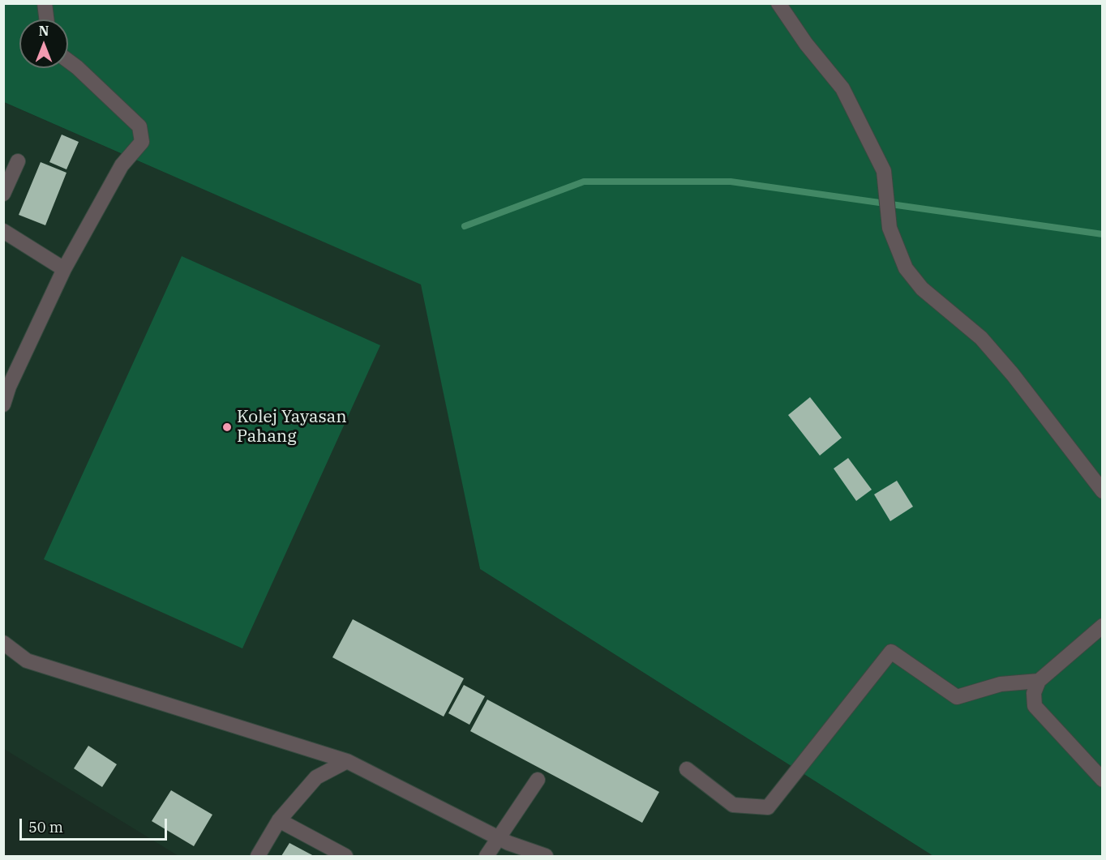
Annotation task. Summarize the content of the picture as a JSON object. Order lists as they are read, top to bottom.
{
  "places": ["Kolej Yayasan Pahang"],
  "scale_bar": "50 m",
  "north": "top"
}
